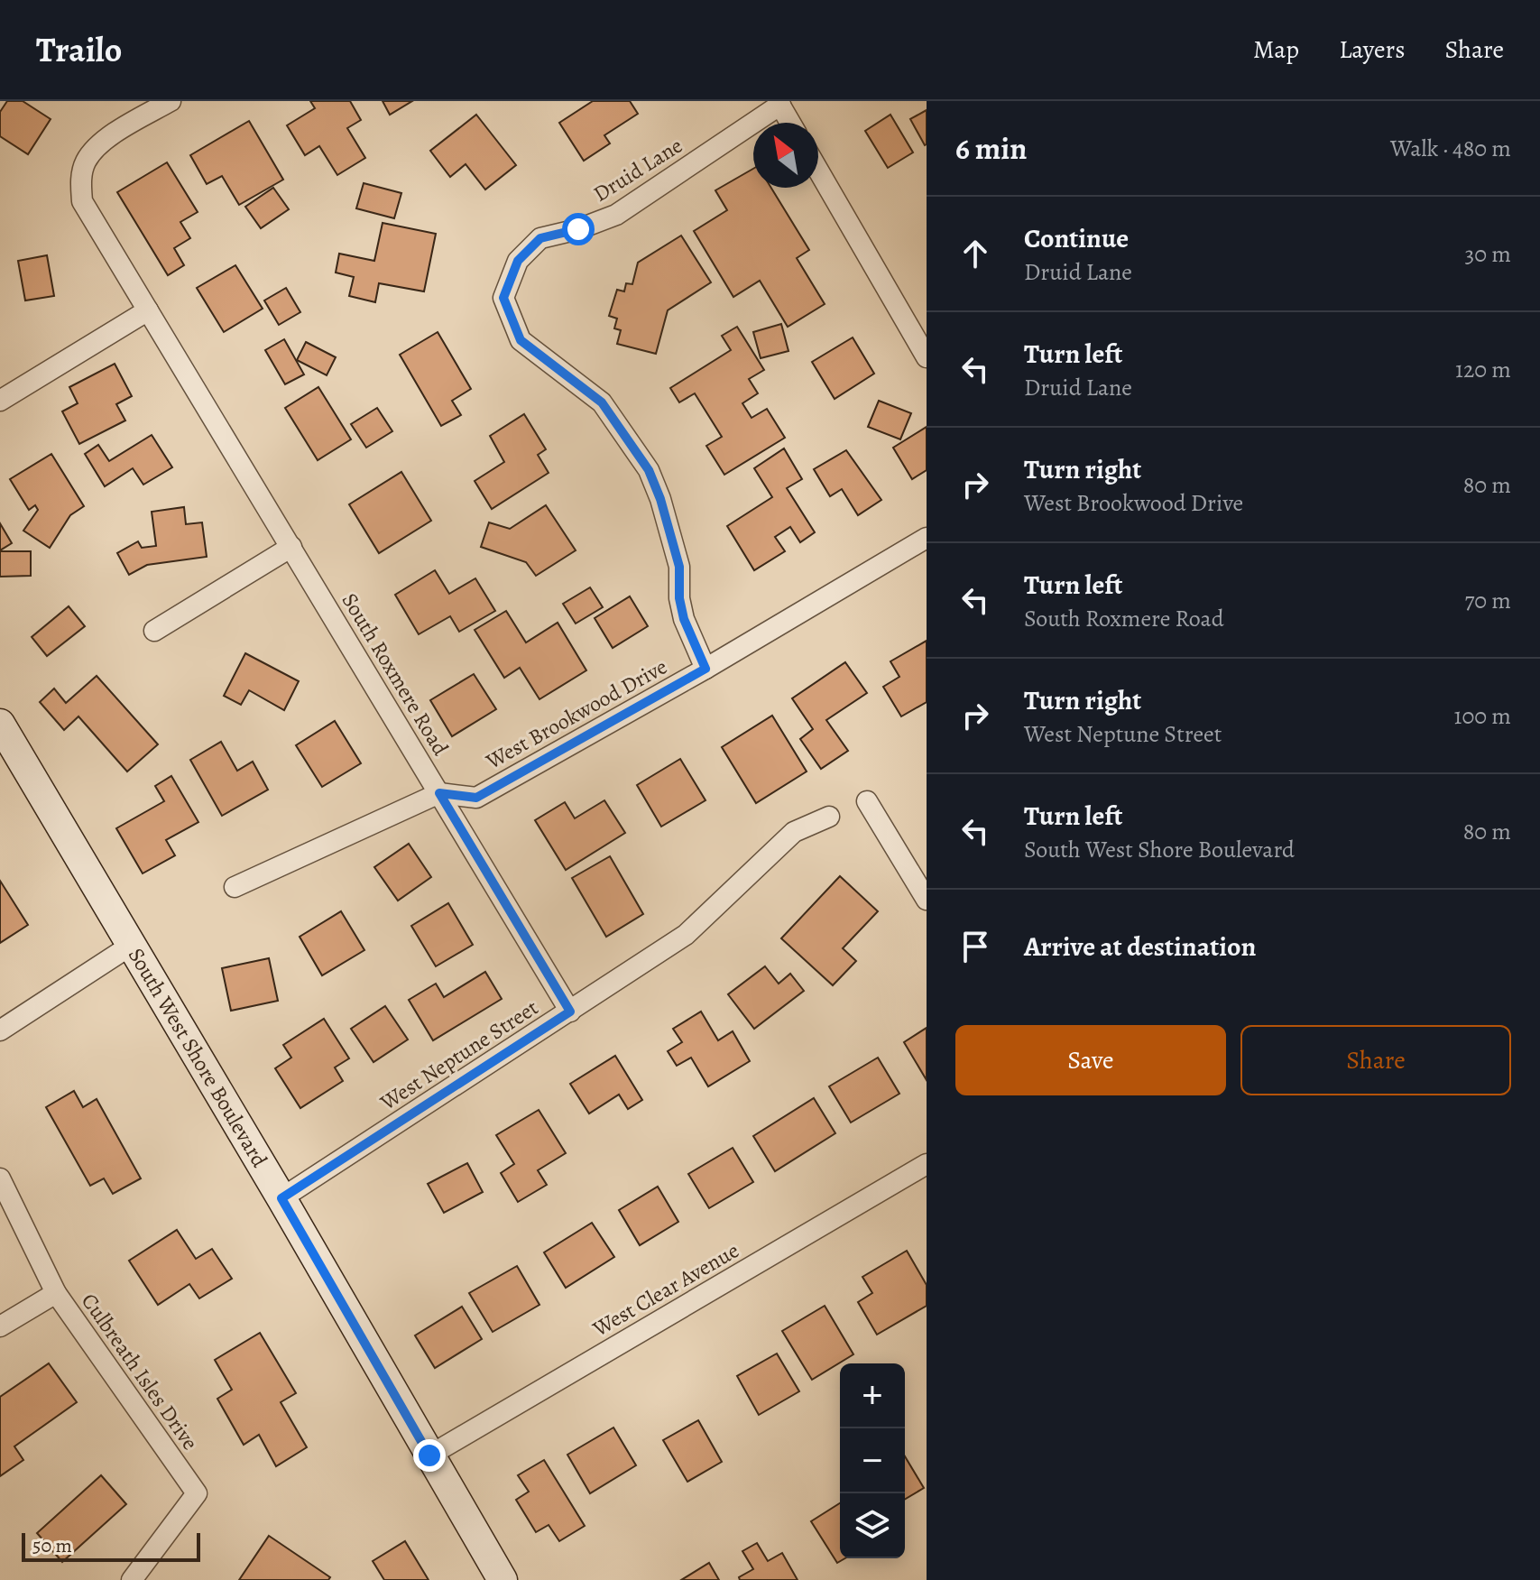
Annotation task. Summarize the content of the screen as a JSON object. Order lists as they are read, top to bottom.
{
  "streets": {
    "street": [
      "Druid Lane",
      "South Roxmere Road",
      "West Brookwood Drive",
      "West Neptune Street",
      "South West Shore Boulevard",
      "West Clear Avenue",
      "Culbreath Isles Drive"
    ]
  },
  "crossings": [
    ["Druid Lane", "West Brookwood Drive"],
    ["South Roxmere Road", "West Brookwood Drive"],
    ["South Roxmere Road", "West Neptune Street"],
    ["West Neptune Street", "South West Shore Boulevard"],
    ["South West Shore Boulevard", "West Clear Avenue"]
  ],
  "scale_bar": "50 m",
  "north": "top left",
  "page": {
    "header": "Trailo",
    "nav": ["Map", "Layers", "Share"],
    "heading": ["6 min", "Walk · 480 m"],
    "list": [
      ["Continue", "Druid Lane", "30 m"],
      ["Turn left", "Druid Lane", "120 m"],
      ["Turn right", "West Brookwood Drive", "80 m"],
      ["Turn left", "South Roxmere Road", "70 m"],
      ["Turn right", "West Neptune Street", "100 m"],
      ["Turn left", "South West Shore Boulevard", "80 m"],
      "Arrive at destination"
    ],
    "buttons": ["Save", "Share"],
    "map_buttons": ["+", "−"],
    "scale": "50 m"
  }
}
